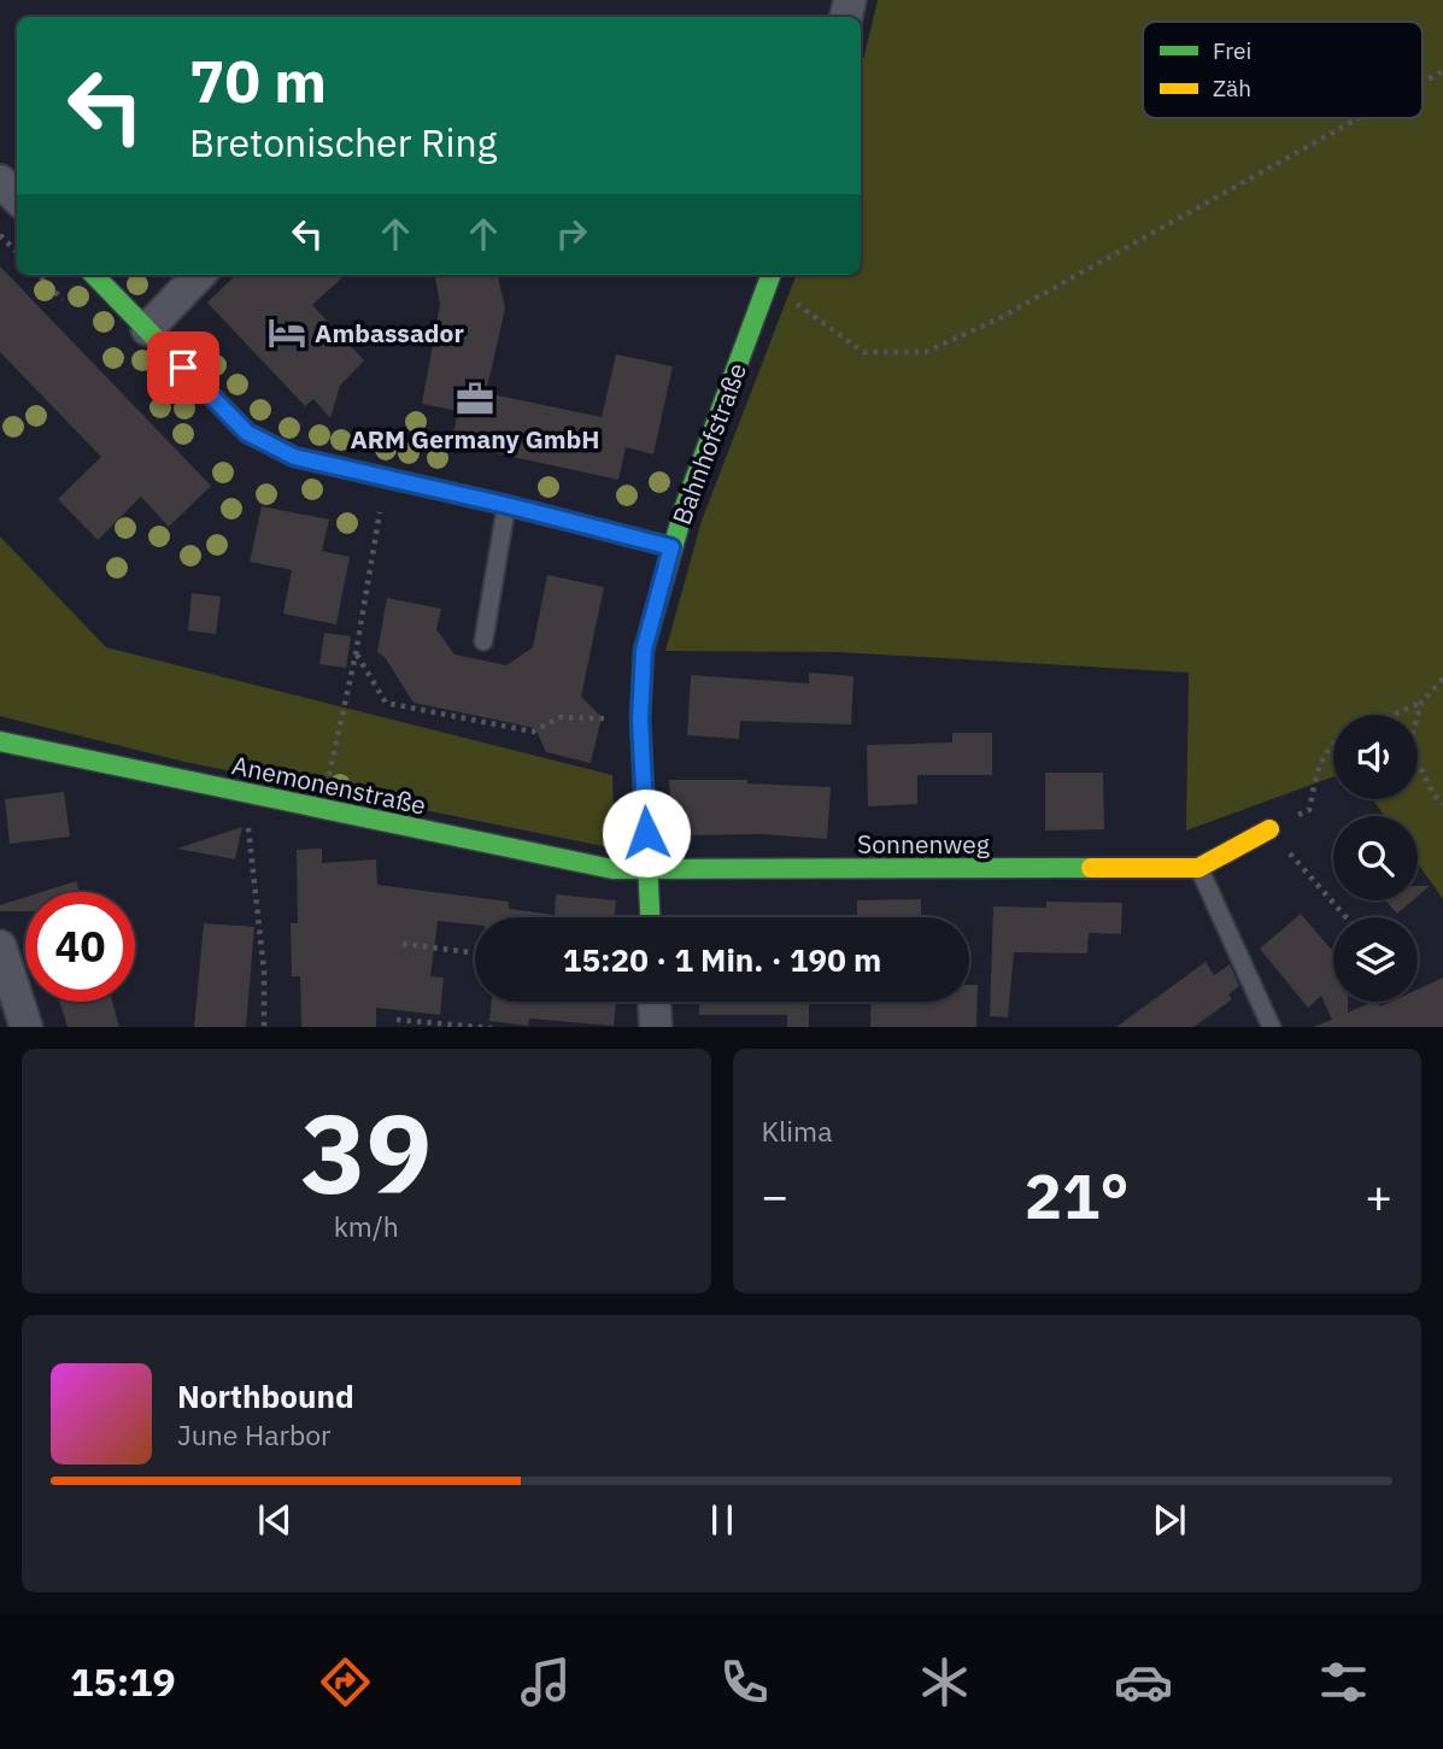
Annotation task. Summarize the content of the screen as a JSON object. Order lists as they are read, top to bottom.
{
  "streets": {
    "street": ["Bahnhofstraße", "Anemonenstraße", "Sonnenweg"]
  },
  "crossings": [
    ["Bahnhofstraße", "Anemonenstraße"],
    ["Bahnhofstraße", "Sonnenweg"],
    ["Anemonenstraße", "Sonnenweg"]
  ],
  "places": {
    "hotel": ["Ambassador"],
    "office": ["ARM Germany GmbH"]
  },
  "legend": ["Frei", "Zäh"],
  "page": {
    "turn": ["70 m", "Bretonischer Ring"],
    "limit": "40",
    "trip": "15:20 · 1 Min. · 190 m",
    "tile": [
      ["39", "km/h"],
      "Klima"
    ],
    "heat": ["−", "21°", "+"],
    "song": ["Northbound", "June Harbor"],
    "tabs": "15:19"
  }
}
